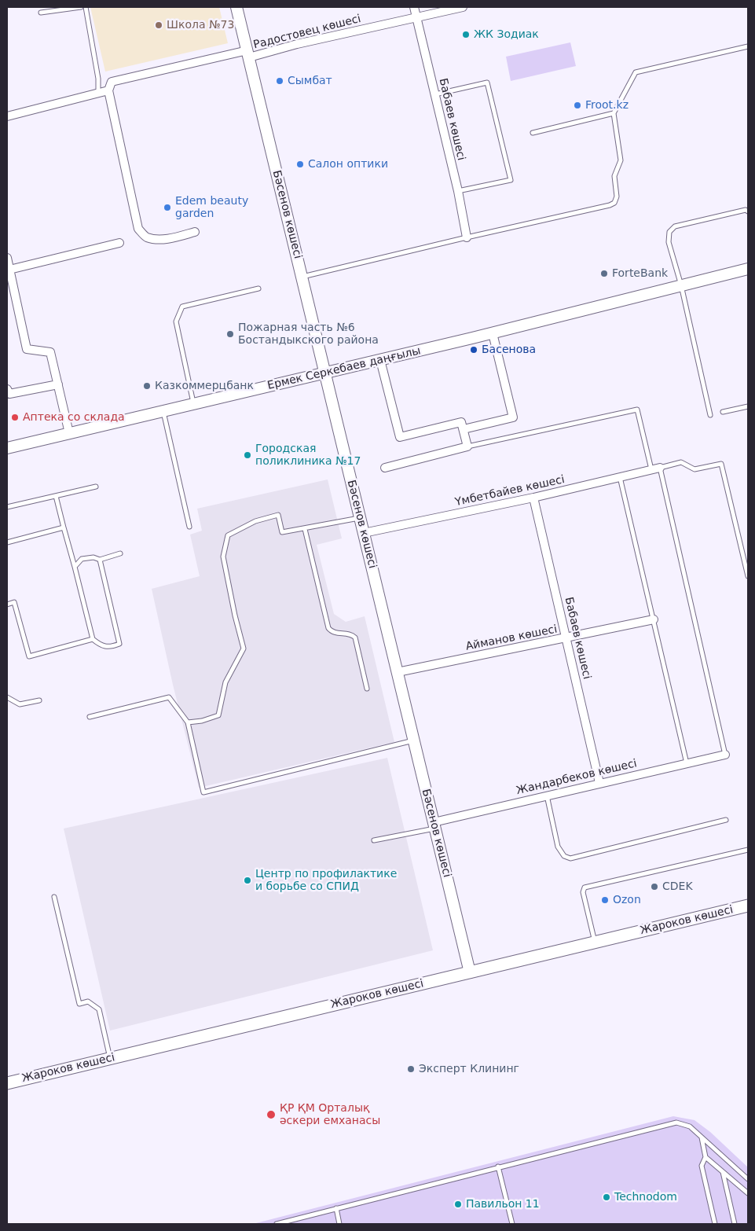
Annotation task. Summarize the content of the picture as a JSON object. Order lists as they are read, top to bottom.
{
  "streets": {
    "main road": ["Жароков көшесі"],
    "street": [
      "Радостовец көшесі",
      "Бабаев көшесі",
      "Бәсенов көшесі",
      "Ермек Серкебаев даңғылы",
      "Үмбетбайев көшесі",
      "Айманов көшесі",
      "Жандарбеков көшесі"
    ]
  },
  "crossings": [
    ["Радостовец көшесі", "Бабаев көшесі"],
    ["Радостовец көшесі", "Бәсенов көшесі"],
    ["Бабаев көшесі", "Үмбетбайев көшесі"],
    ["Бабаев көшесі", "Айманов көшесі"],
    ["Бабаев көшесі", "Жандарбеков көшесі"],
    ["Бәсенов көшесі", "Ермек Серкебаев даңғылы"],
    ["Бәсенов көшесі", "Үмбетбайев көшесі"],
    ["Бәсенов көшесі", "Айманов көшесі"],
    ["Бәсенов көшесі", "Жандарбеков көшесі"],
    ["Бәсенов көшесі", "Жароков көшесі"]
  ],
  "places": [
    "Школа №73",
    "ЖК Зодиак",
    "Сымбат",
    "Froot.kz",
    "Салон оптики",
    "Edem beauty garden",
    "ForteBank",
    "Пожарная часть №6 Бостандыкского района",
    "Басенова",
    "Казкоммерцбанк",
    "Аптека со склада",
    "Городская поликлиника №17",
    "Центр по профилактике и борьбе со СПИД",
    "CDEK",
    "Ozon",
    "Эксперт Клининг",
    "ҚР ҚМ Орталық әскери емханасы",
    "Technodom",
    "Павильон 11"
  ]
}
